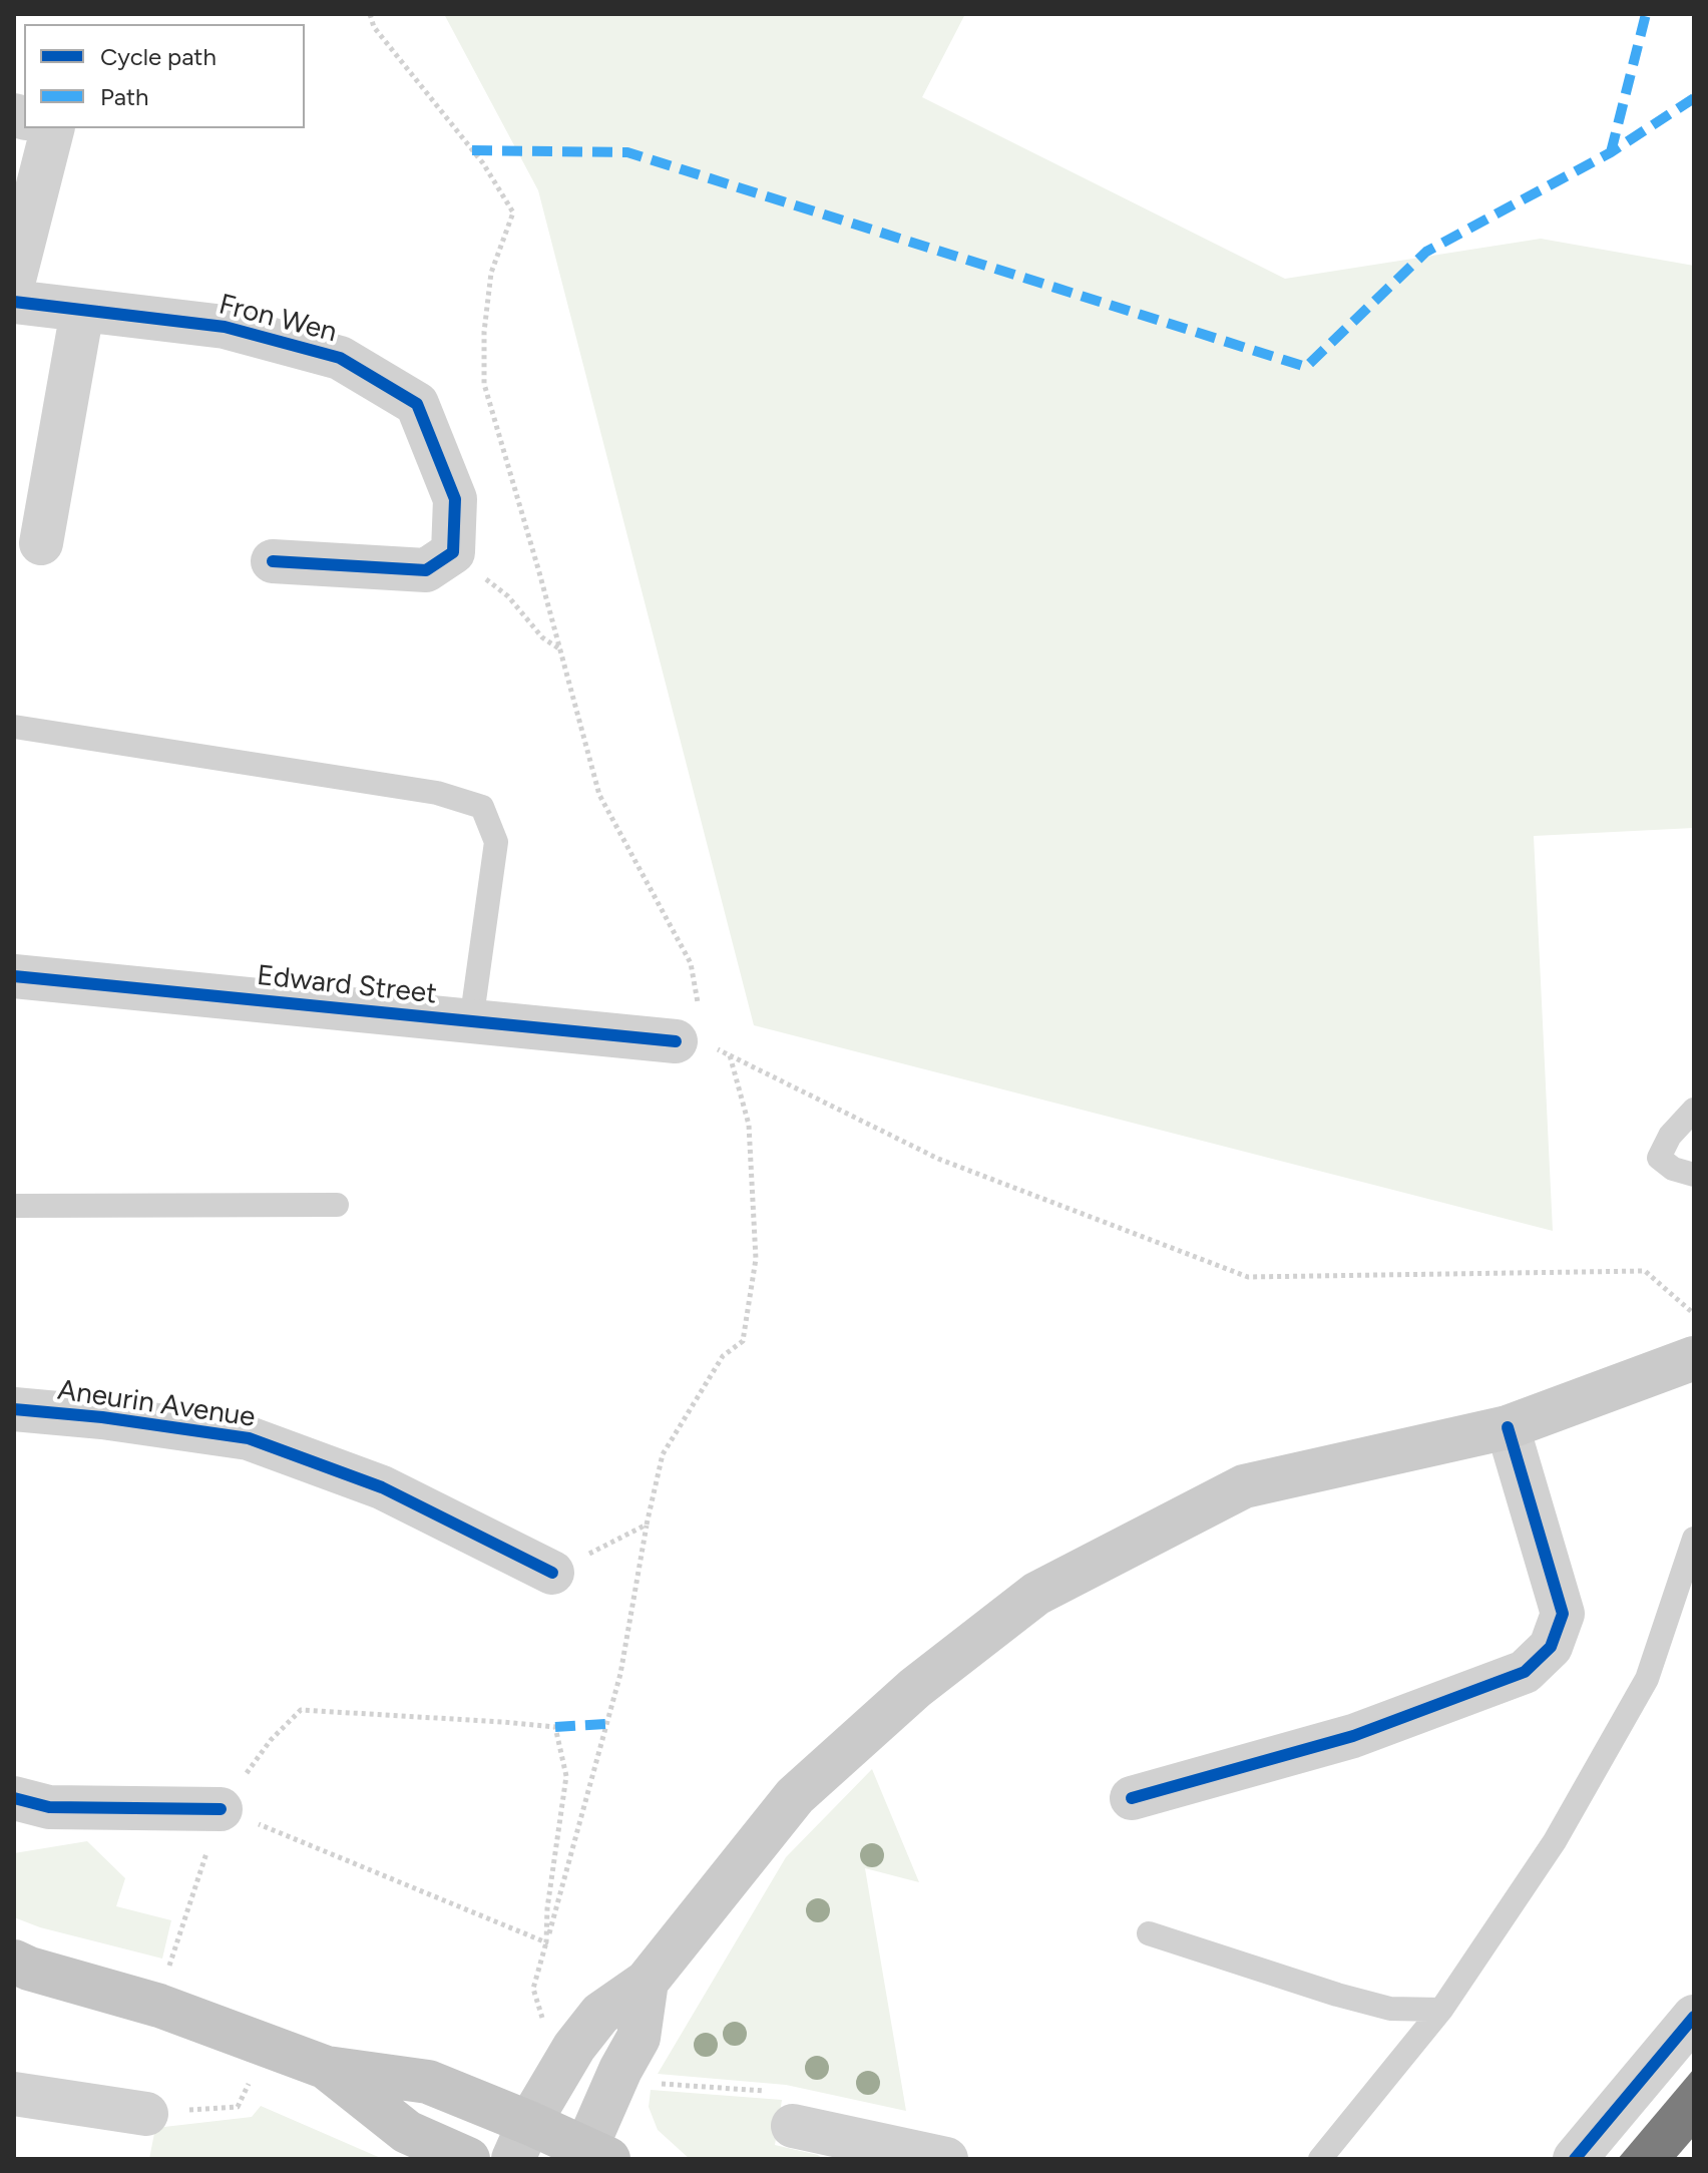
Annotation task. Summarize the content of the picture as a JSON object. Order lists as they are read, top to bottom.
{
  "streets": {
    "street": ["Fron Wen", "Edward Street", "Aneurin Avenue"]
  },
  "legend": ["Cycle path", "Path"]
}
